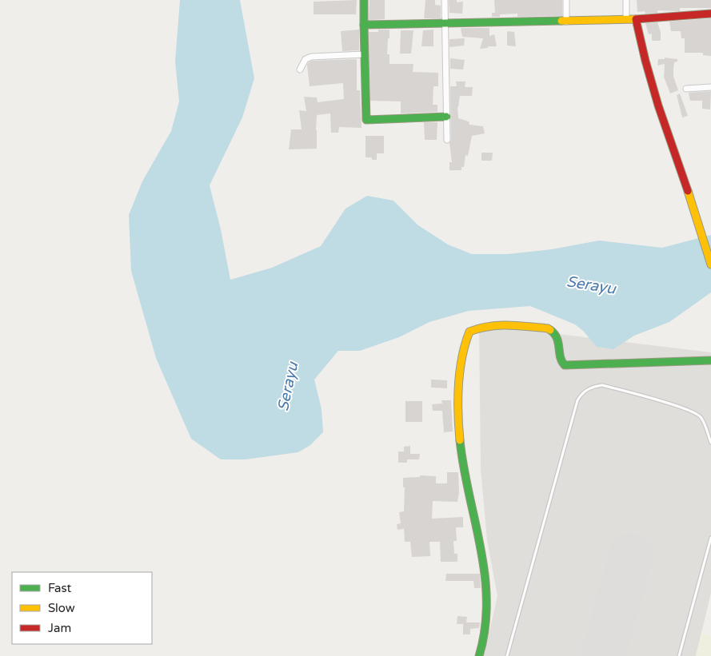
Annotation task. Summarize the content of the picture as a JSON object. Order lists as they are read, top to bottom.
{
  "water": ["Serayu"],
  "legend": ["Fast", "Slow", "Jam"]
}
